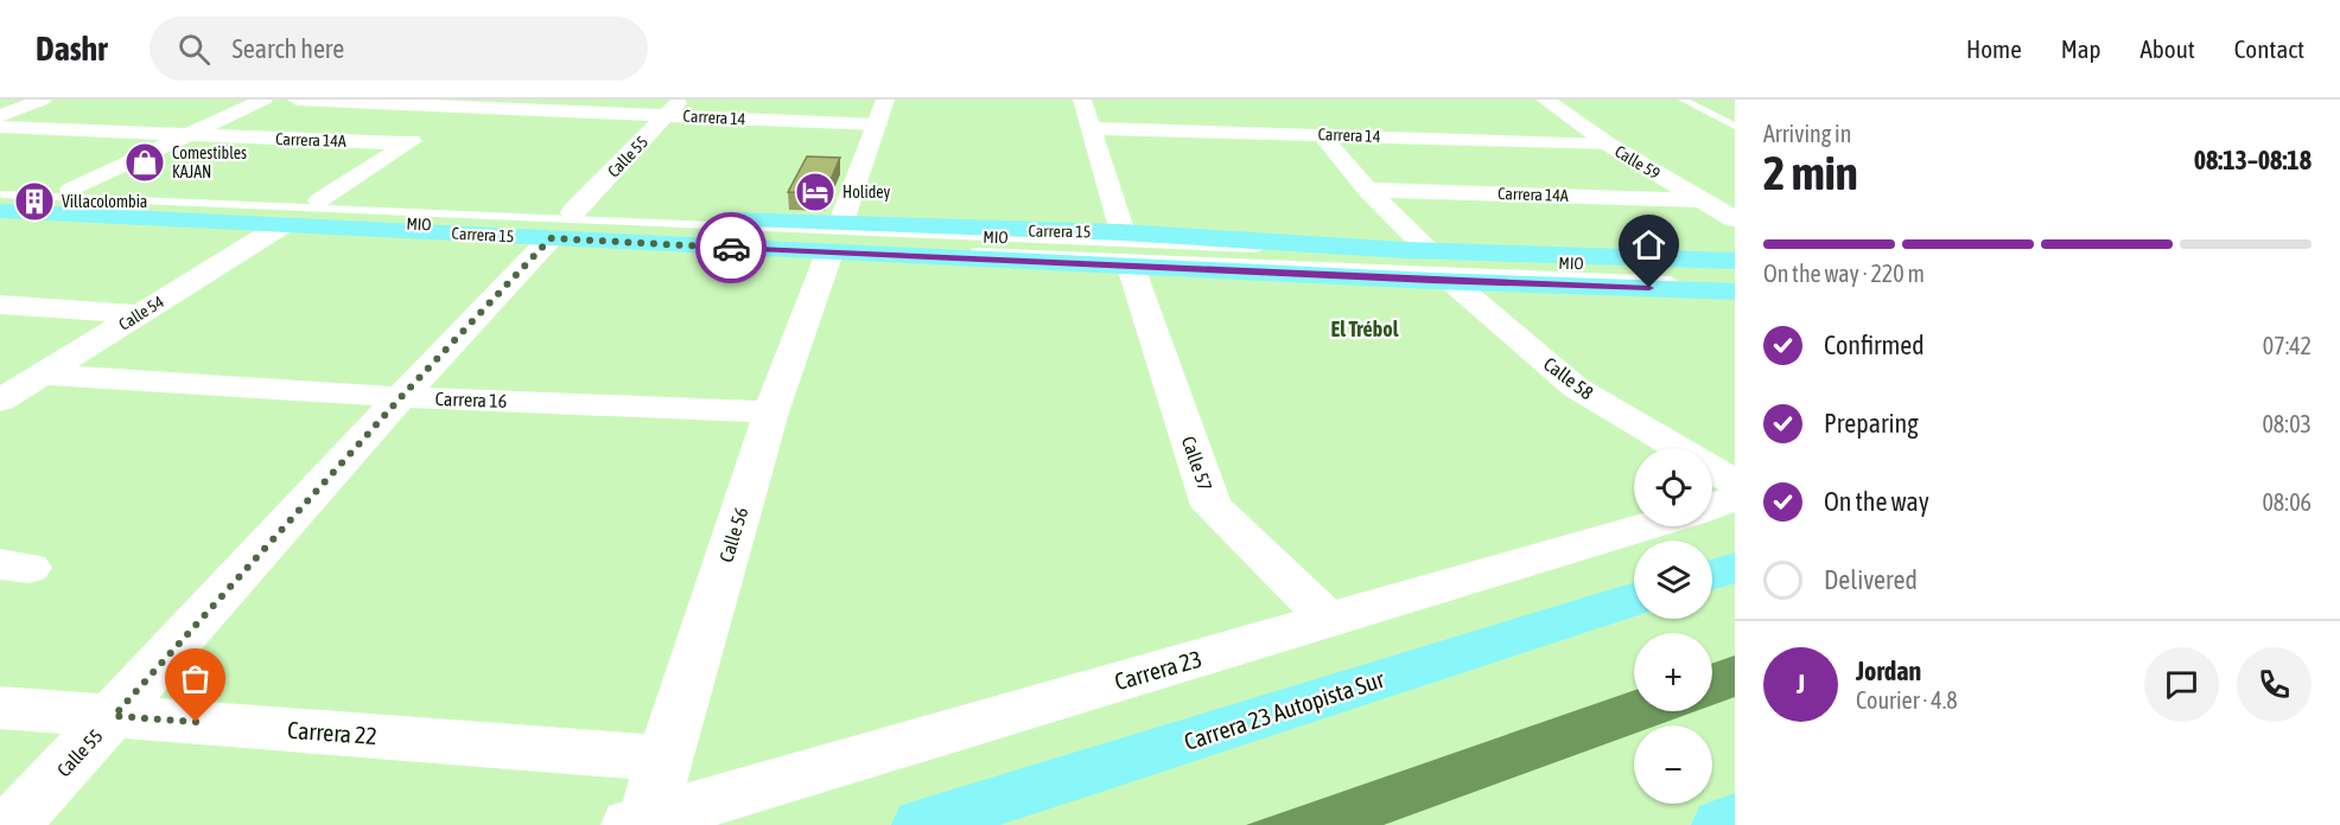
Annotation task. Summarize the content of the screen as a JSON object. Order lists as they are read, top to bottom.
{
  "streets": {
    "main road": ["Carrera 15", "Carrera 23 Autopista Sur"],
    "street": [
      "Carrera 14",
      "Carrera 14A",
      "Calle 55",
      "Calle 59",
      "Calle 54",
      "Calle 58",
      "Carrera 16",
      "Calle 57",
      "Calle 56",
      "Carrera 23",
      "Carrera 22"
    ],
    "lane": ["MIO"]
  },
  "crossings": [
    ["Carrera 14", "Calle 55"],
    ["Carrera 14", "Calle 59"],
    ["Carrera 14", "Calle 57"],
    ["Carrera 14", "Calle 56"],
    ["Carrera 14A", "Calle 59"],
    ["Calle 55", "Carrera 15"],
    ["Calle 55", "Carrera 16"],
    ["Calle 55", "Carrera 22"],
    ["Carrera 15", "Calle 54"],
    ["Carrera 15", "Calle 58"],
    ["Carrera 15", "Calle 57"],
    ["Carrera 15", "Calle 56"],
    ["Calle 54", "Carrera 16"],
    ["Carrera 16", "Calle 56"],
    ["Calle 57", "Carrera 23"],
    ["Calle 56", "Carrera 23"],
    ["Calle 56", "Carrera 22"]
  ],
  "districts": ["El Trébol"],
  "places": {
    "shop": ["Comestibles KAJAN"],
    "hotel": ["Holidey"],
    "building": ["Villacolombia"]
  },
  "page": {
    "header": "Dashr",
    "search": "Search here",
    "nav": [
      "Home",
      "Map",
      "About",
      "Contact"
    ],
    "heading": ["2 min", "Arriving in", "08:13–08:18"],
    "panel": ["Jordan", "Courier · 4.8"],
    "bar": "On the way · 220 m",
    "list": [
      ["Confirmed", "07:42"],
      ["Preparing", "08:03"],
      ["On the way", "08:06"],
      "Delivered"
    ],
    "map_buttons": ["+", "−"],
    "round": "J"
  }
}
